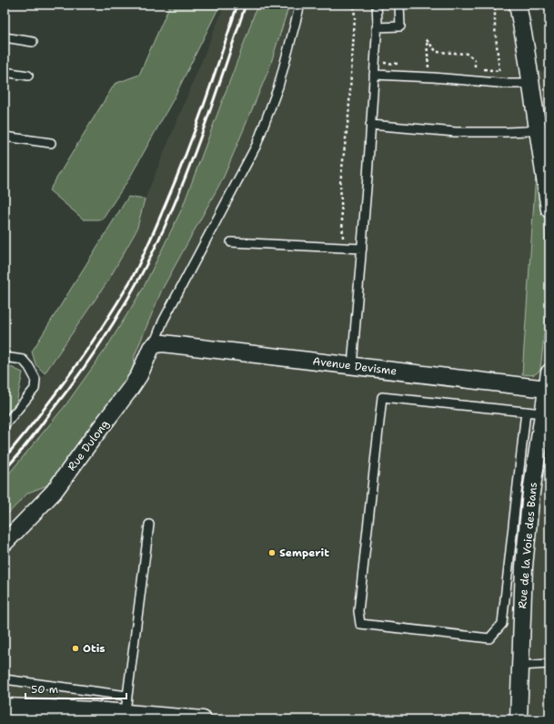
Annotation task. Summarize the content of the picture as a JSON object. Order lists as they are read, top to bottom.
{
  "streets": {
    "street": ["Avenue Devisme", "Rue Dulong", "Rue de la Voie des Bans"]
  },
  "crossings": [
    ["Avenue Devisme", "Rue Dulong"],
    ["Avenue Devisme", "Rue de la Voie des Bans"]
  ],
  "places": ["Semperit", "Otis"],
  "scale_bar": "50 m"
}
